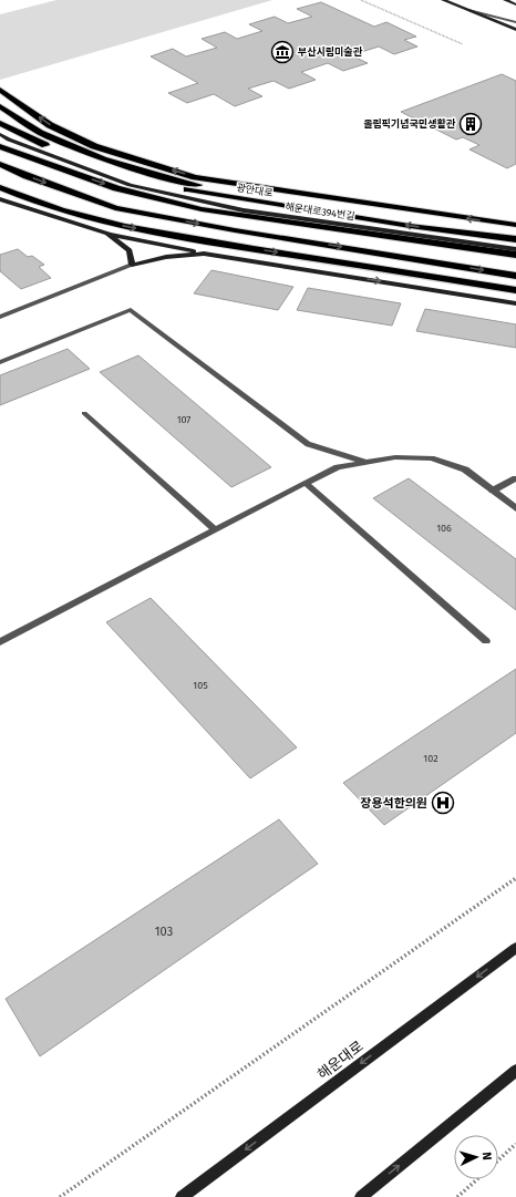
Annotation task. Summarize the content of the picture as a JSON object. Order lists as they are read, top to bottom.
{
  "streets": {
    "highway": ["광안대로"],
    "main road": ["해운대로394번길", "해운대로"]
  },
  "one_way": ["해운대로"],
  "places": {
    "museum": ["부산시립미술관"],
    "building": ["올림픽기념국민생활관"],
    "hospital": ["장용석한의원"]
  },
  "house_numbers": [
    "107",
    "106",
    "105",
    "102",
    "103"
  ],
  "north": "right"
}
